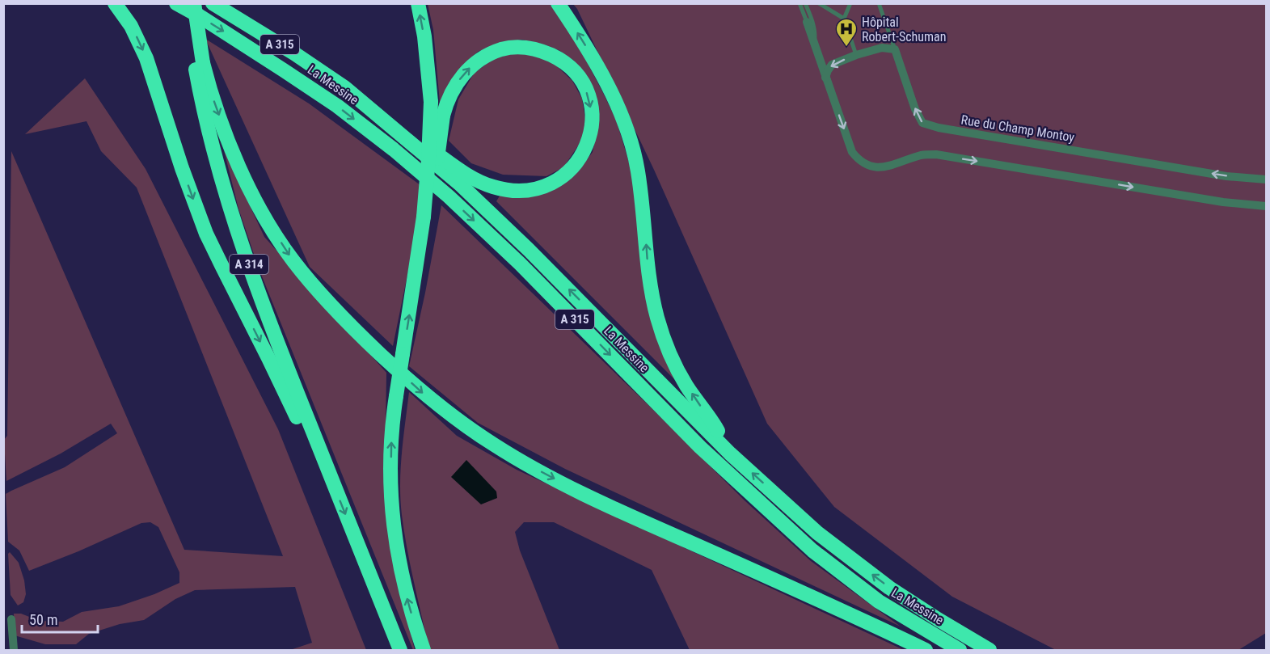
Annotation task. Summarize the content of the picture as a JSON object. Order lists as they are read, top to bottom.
{
  "streets": {
    "highway": ["A 315", "La Messine", "A 314"],
    "street": ["Rue du Champ Montoy"]
  },
  "places": {
    "hospital": ["Hôpital Robert-Schuman"]
  },
  "scale_bar": "50 m"
}
